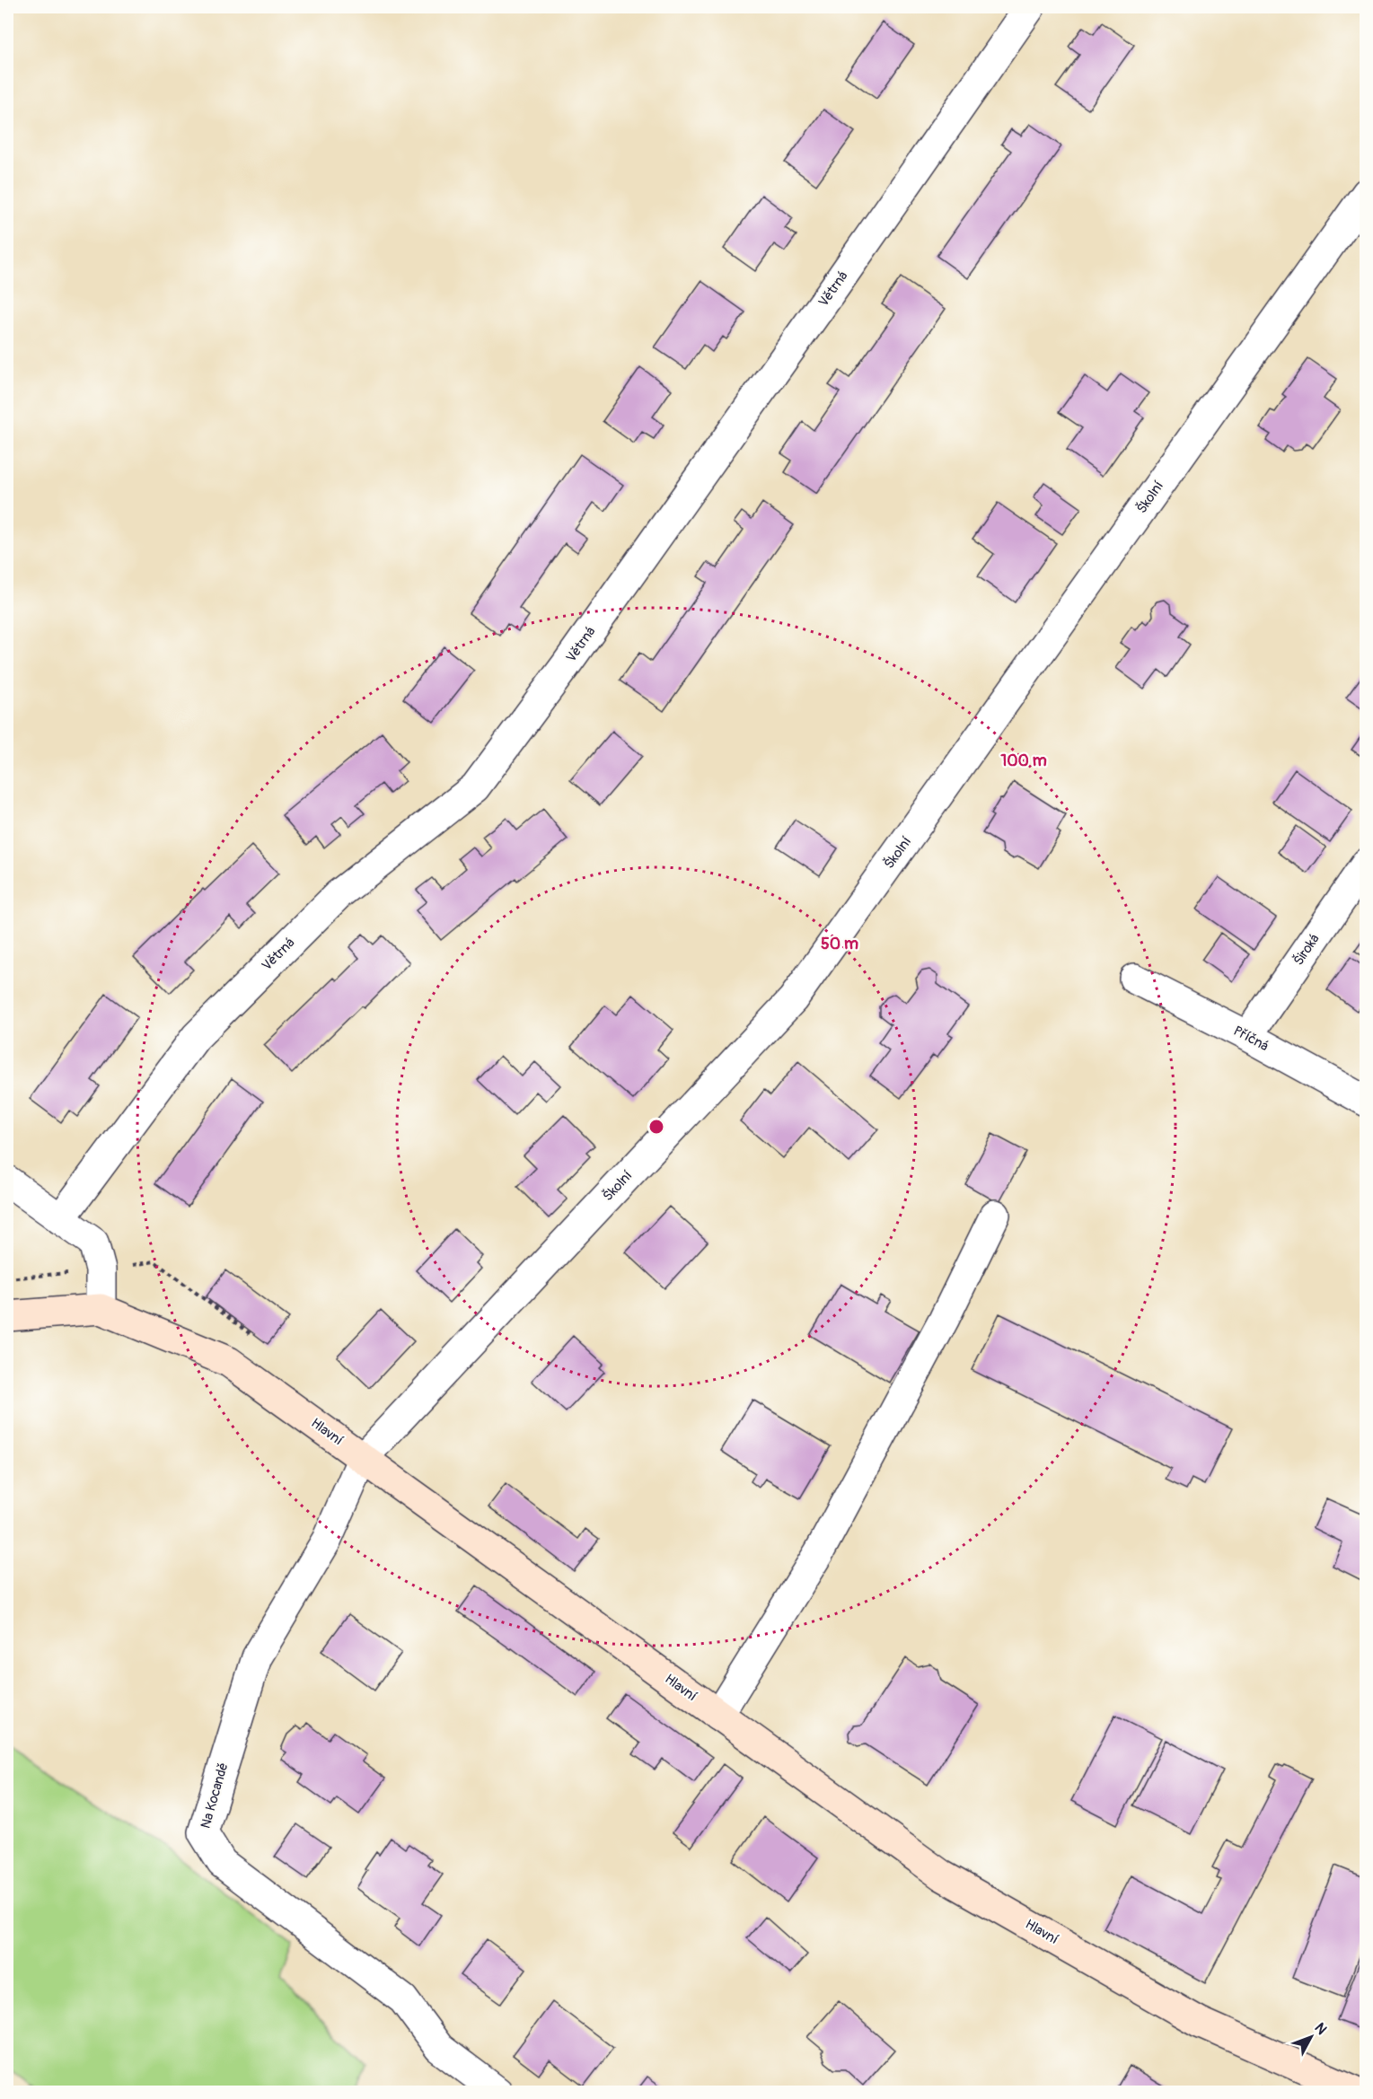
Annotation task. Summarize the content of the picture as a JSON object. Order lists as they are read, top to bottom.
{
  "streets": {
    "street": [
      "Větrná",
      "Školní",
      "Široká",
      "Příčná",
      "Hlavní",
      "Na Kocandě"
    ]
  },
  "crossings": [
    ["Školní", "Hlavní"],
    ["Školní", "Na Kocandě"],
    ["Široká", "Příčná"],
    ["Hlavní", "Na Kocandě"]
  ],
  "north": "top right",
  "rings": ["100 m", "50 m"]
}
